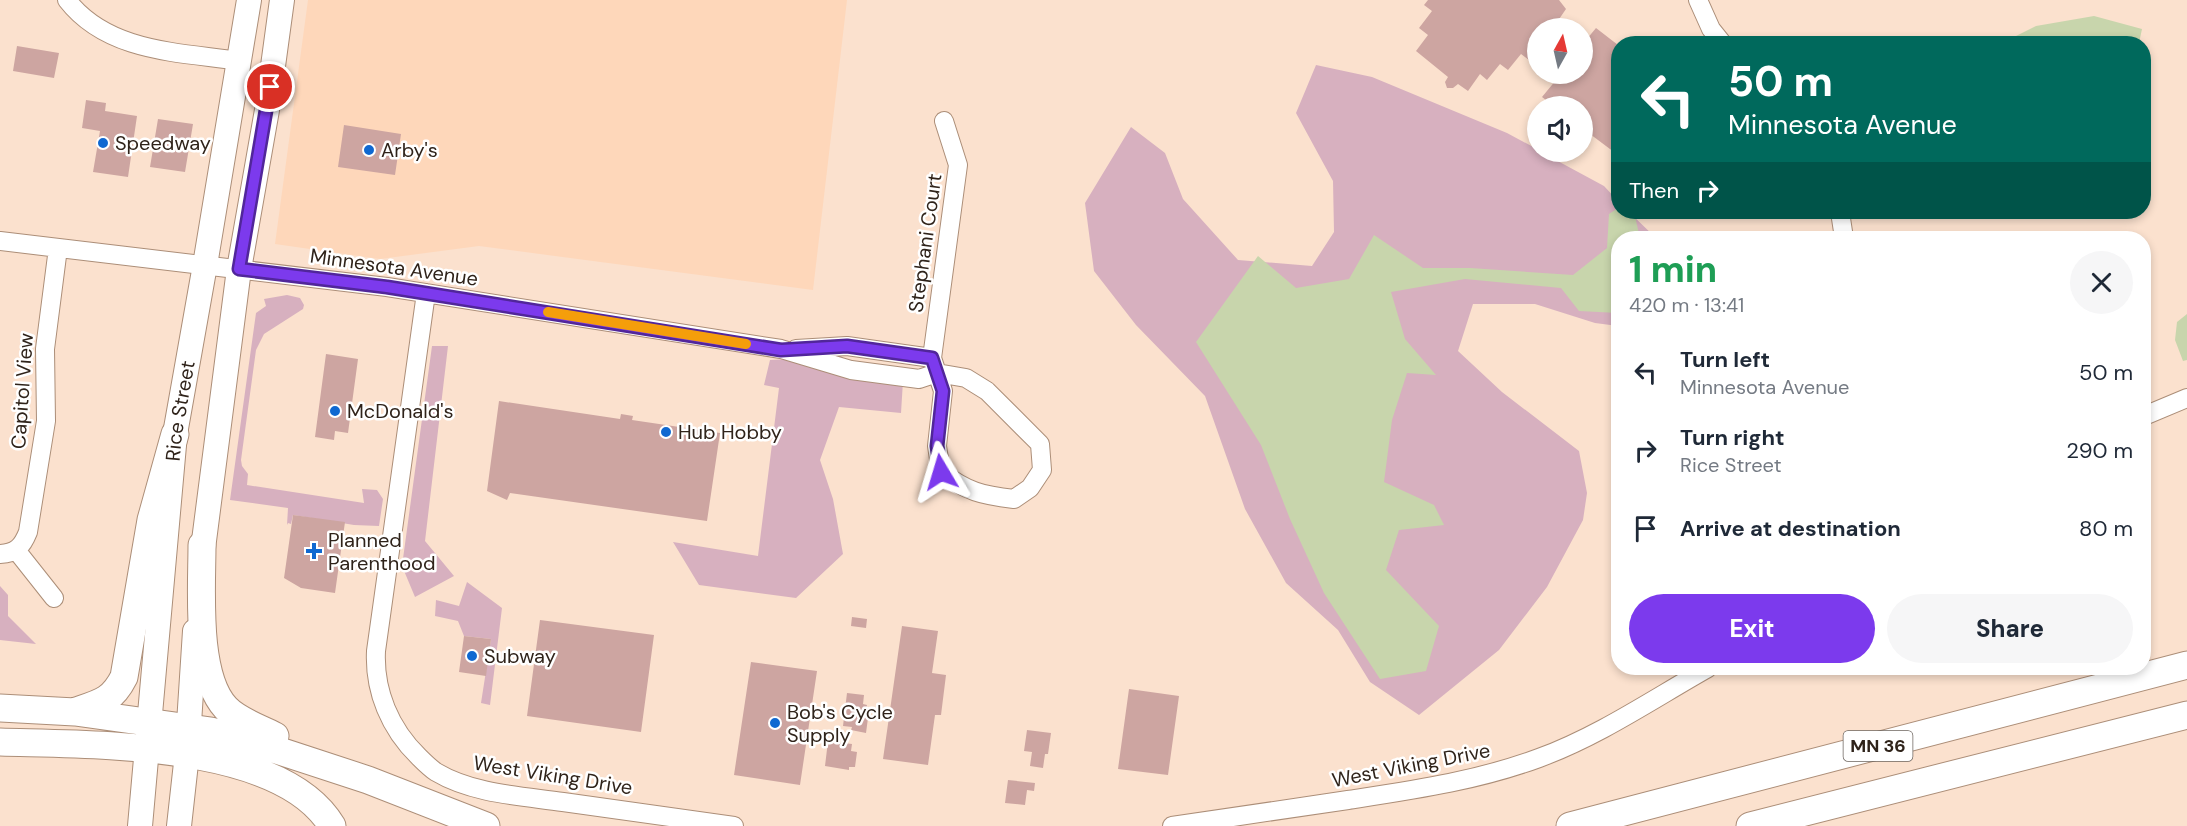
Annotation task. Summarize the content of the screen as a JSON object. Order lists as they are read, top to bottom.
{
  "streets": {
    "highway": ["MN 36"],
    "main road": ["Rice Street"],
    "street": [
      "Stephani Court",
      "Minnesota Avenue",
      "Capitol View",
      "West Viking Drive"
    ]
  },
  "crossings": [
    ["Stephani Court", "Minnesota Avenue"],
    ["Minnesota Avenue", "Capitol View"],
    ["Minnesota Avenue", "Rice Street"],
    ["Minnesota Avenue", "West Viking Drive"]
  ],
  "places": {
    "other": [
      "Speedway",
      "Arby's",
      "McDonald's",
      "Hub Hobby",
      "Subway",
      "Bob's Cycle Supply"
    ],
    "health": ["Planned Parenthood"]
  },
  "north": "top",
  "page": {
    "turn": ["50 m", "Minnesota Avenue"],
    "then": "Then",
    "heading": ["1 min", "420 m · 13:41"],
    "list": [
      {
        "name": "Turn left",
        "note": "Minnesota Avenue",
        "value": "50 m"
      },
      {
        "name": "Turn right",
        "note": "Rice Street",
        "value": "290 m"
      },
      {
        "name": "Arrive at destination",
        "value": "80 m"
      }
    ],
    "buttons": ["Exit", "Share"]
  }
}
